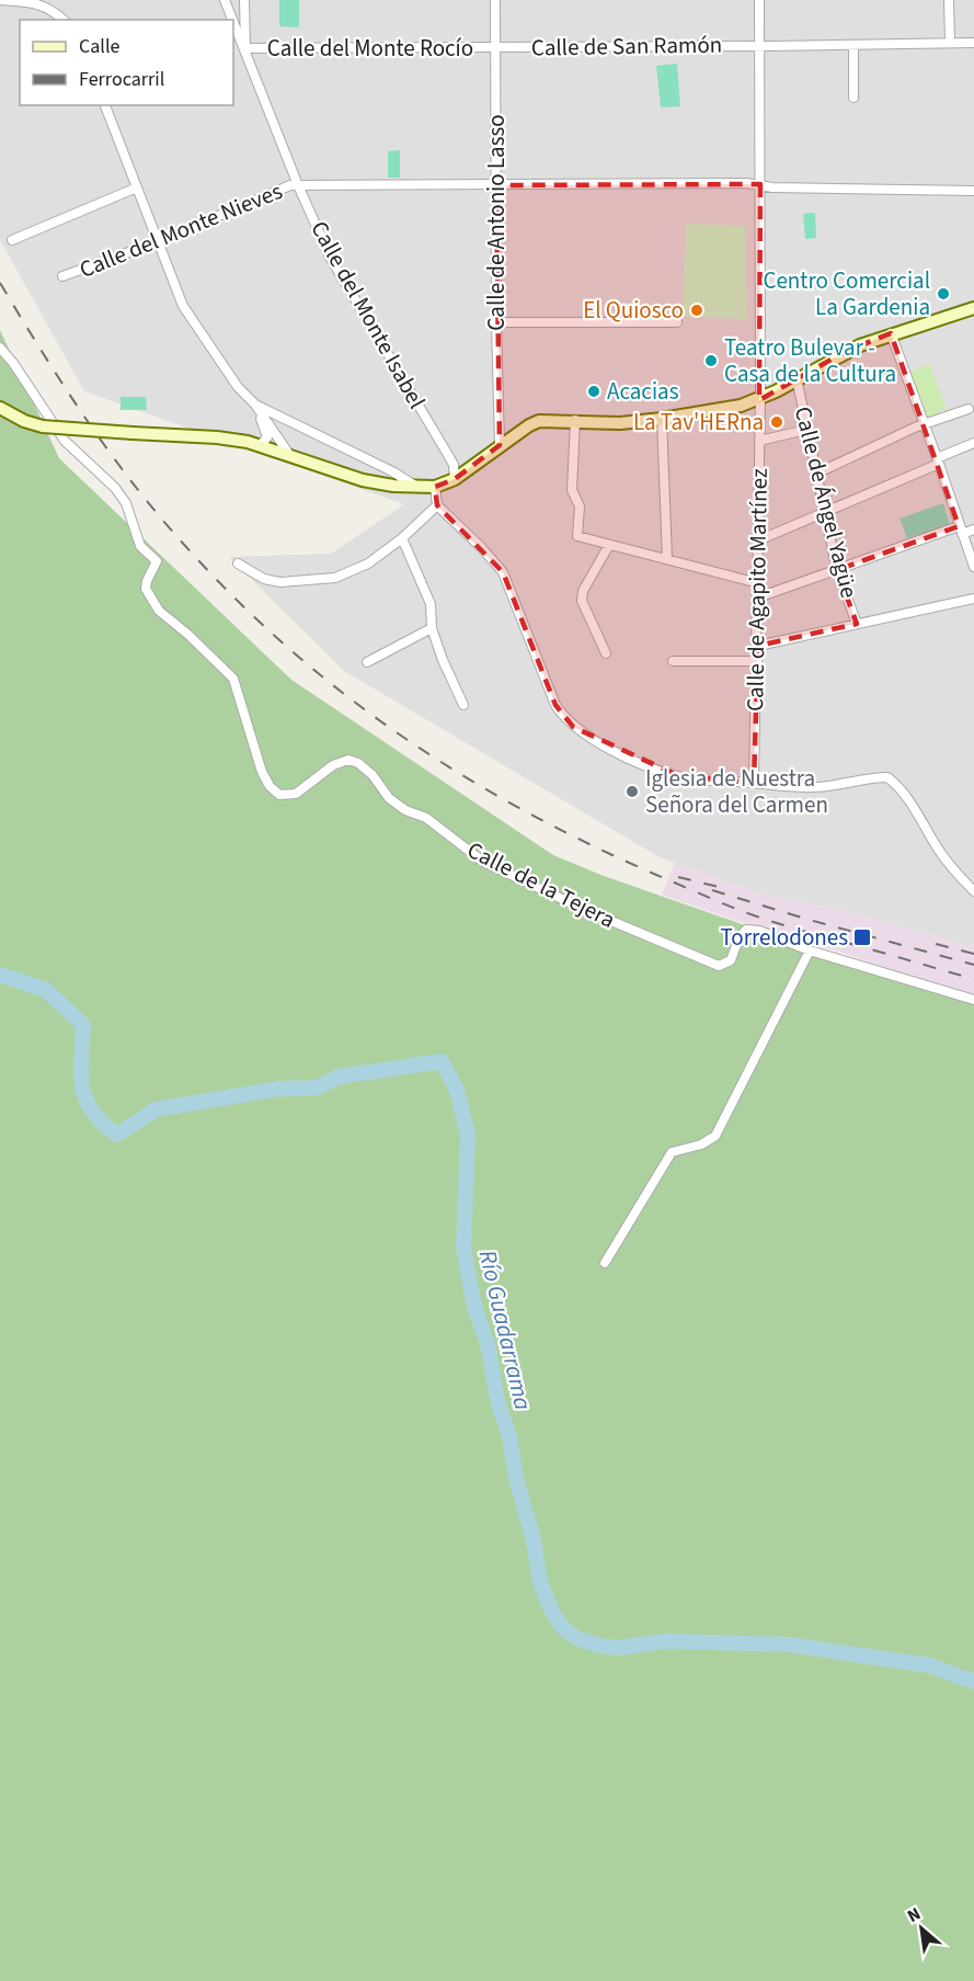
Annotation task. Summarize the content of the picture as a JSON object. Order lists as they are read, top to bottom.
{
  "streets": {
    "street": [
      "Calle de San Ramón",
      "Calle del Monte Rocío",
      "Calle de Antonio Lasso",
      "Calle del Monte Nieves",
      "Calle del Monte Isabel",
      "Calle de Ángel Yagüe",
      "Calle de Agapito Martínez",
      "Calle de la Tejera"
    ]
  },
  "crossings": [
    ["Calle de San Ramón", "Calle del Monte Rocío"],
    ["Calle de San Ramón", "Calle de Antonio Lasso"],
    ["Calle de San Ramón", "Calle de Agapito Martínez"],
    ["Calle del Monte Rocío", "Calle de Antonio Lasso"],
    ["Calle del Monte Rocío", "Calle del Monte Isabel"],
    ["Calle de Antonio Lasso", "Calle del Monte Nieves"],
    ["Calle del Monte Nieves", "Calle del Monte Isabel"],
    ["Calle del Monte Nieves", "Calle de Agapito Martínez"]
  ],
  "water": ["Río Guadarrama"],
  "places": {
    "other": [
      "Centro Comercial La Gardenia",
      "El Quiosco",
      "Teatro Bulevar - Casa de la Cultura",
      "Acacias",
      "La Tav'HERna",
      "Iglesia de Nuestra Señora del Carmen"
    ],
    "transit": ["Torrelodones"]
  },
  "legend": ["Calle", "Ferrocarril"],
  "north": "top left"
}
